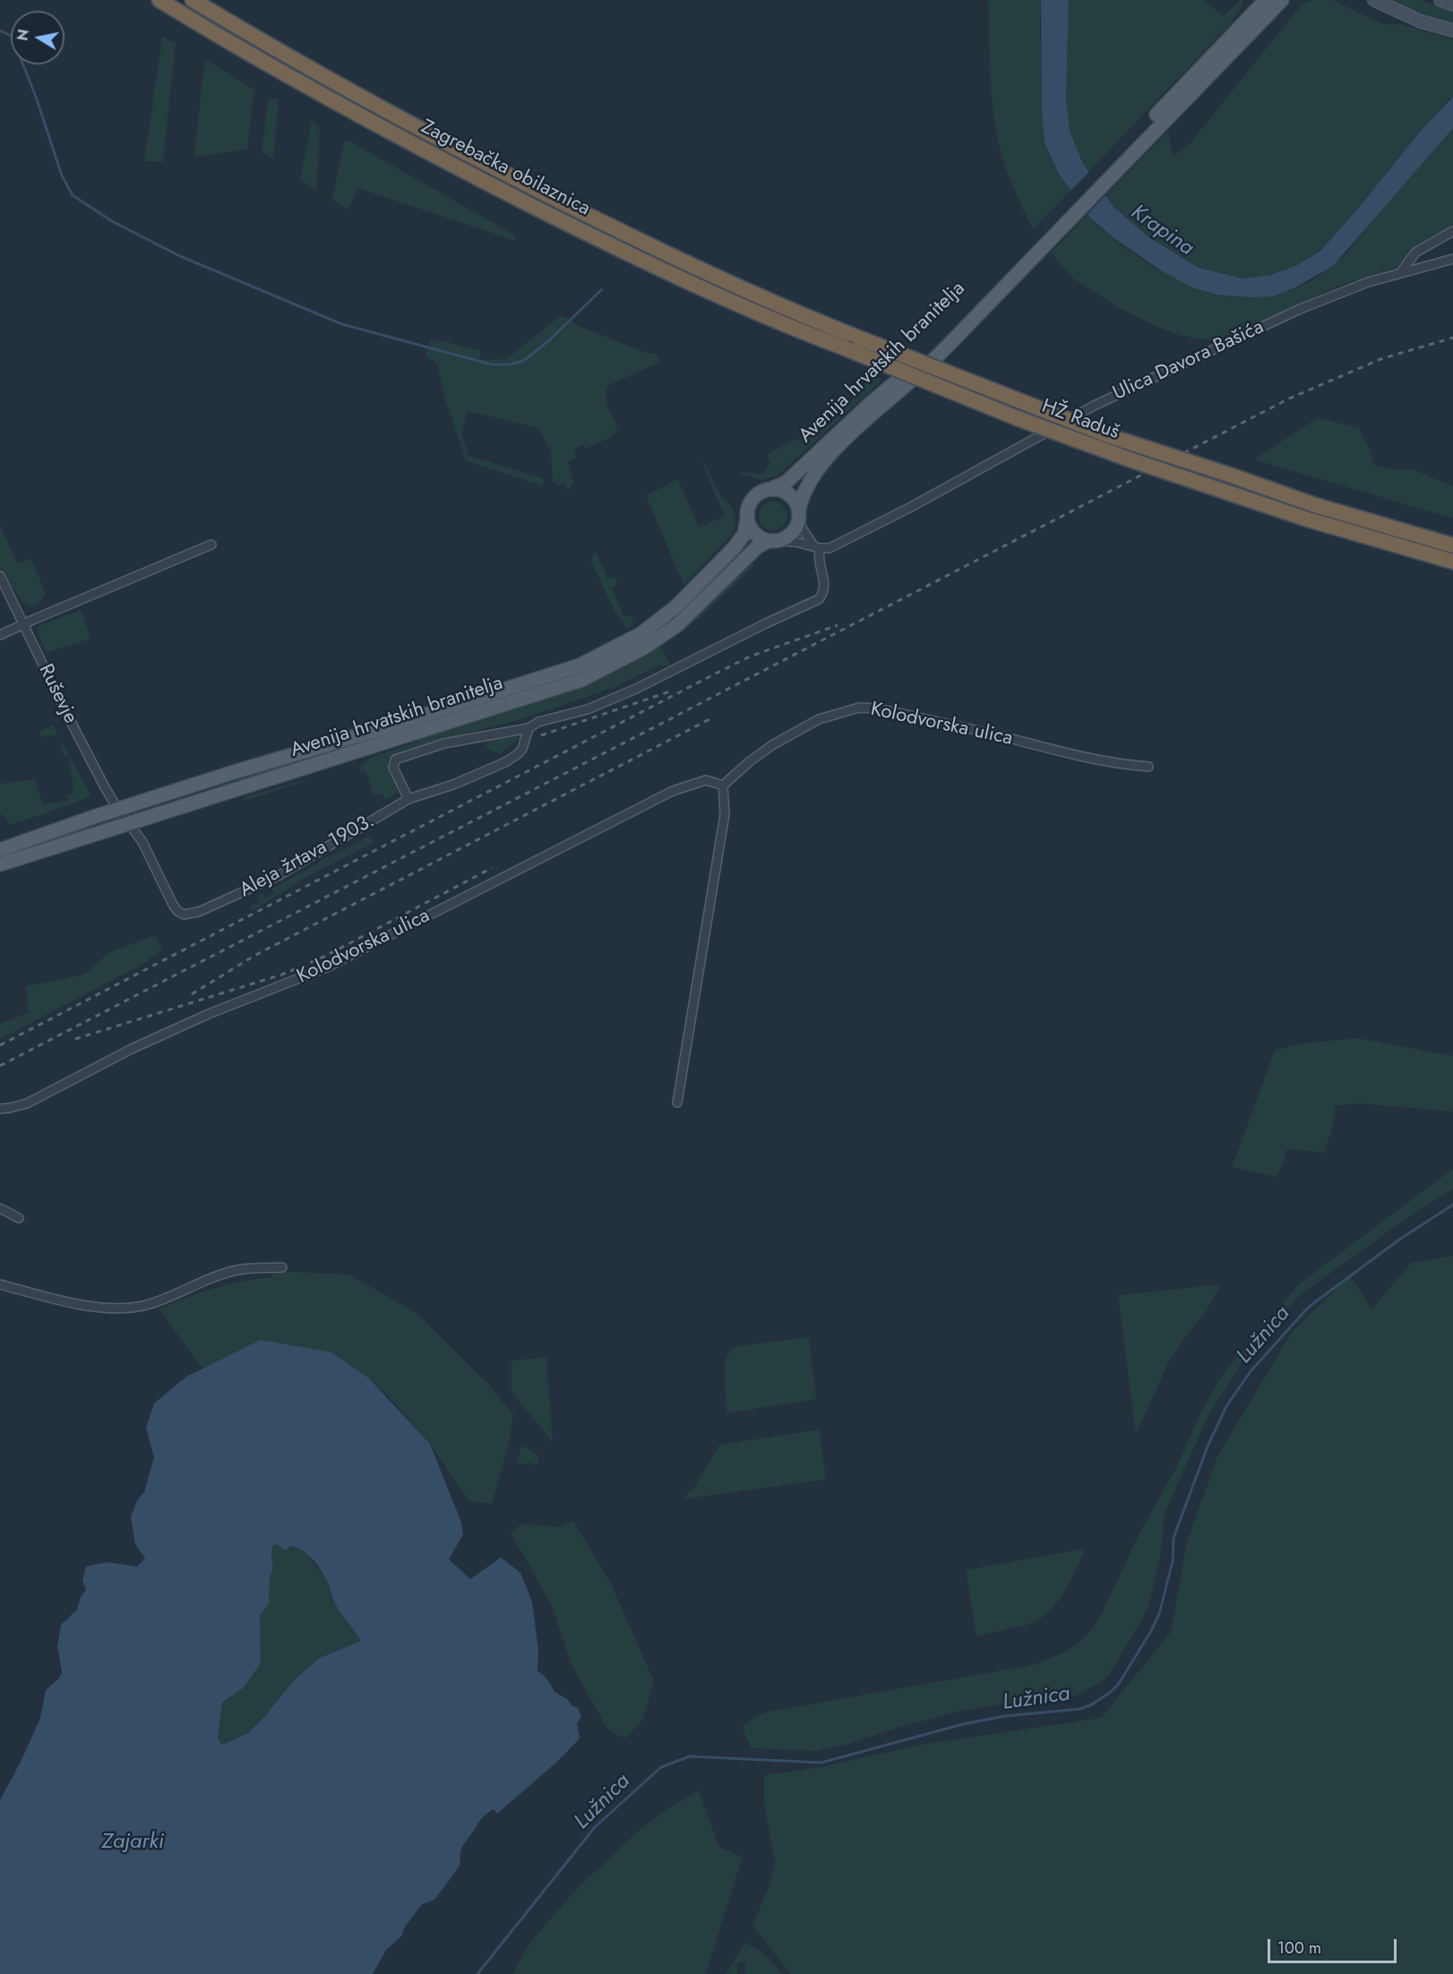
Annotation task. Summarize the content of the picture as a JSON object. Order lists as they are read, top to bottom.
{
  "streets": {
    "highway": ["Zagrebačka obilaznica", "HŽ Raduš"],
    "main road": ["Avenija hrvatskih branitelja"],
    "street": [
      "Ulica Davora Bašića",
      "Ruševje",
      "Kolodvorska ulica",
      "Aleja žrtava 1903."
    ]
  },
  "crossings": [
    ["Zagrebačka obilaznica", "HŽ Raduš"],
    ["Ulica Davora Bašića", "Avenija hrvatskih branitelja"],
    ["Avenija hrvatskih branitelja", "Ruševje"],
    ["Avenija hrvatskih branitelja", "Aleja žrtava 1903."],
    ["Ruševje", "Aleja žrtava 1903."]
  ],
  "water": ["Krapina", "Lužnica", "Zajarki"],
  "scale_bar": "100 m",
  "north": "left"
}
